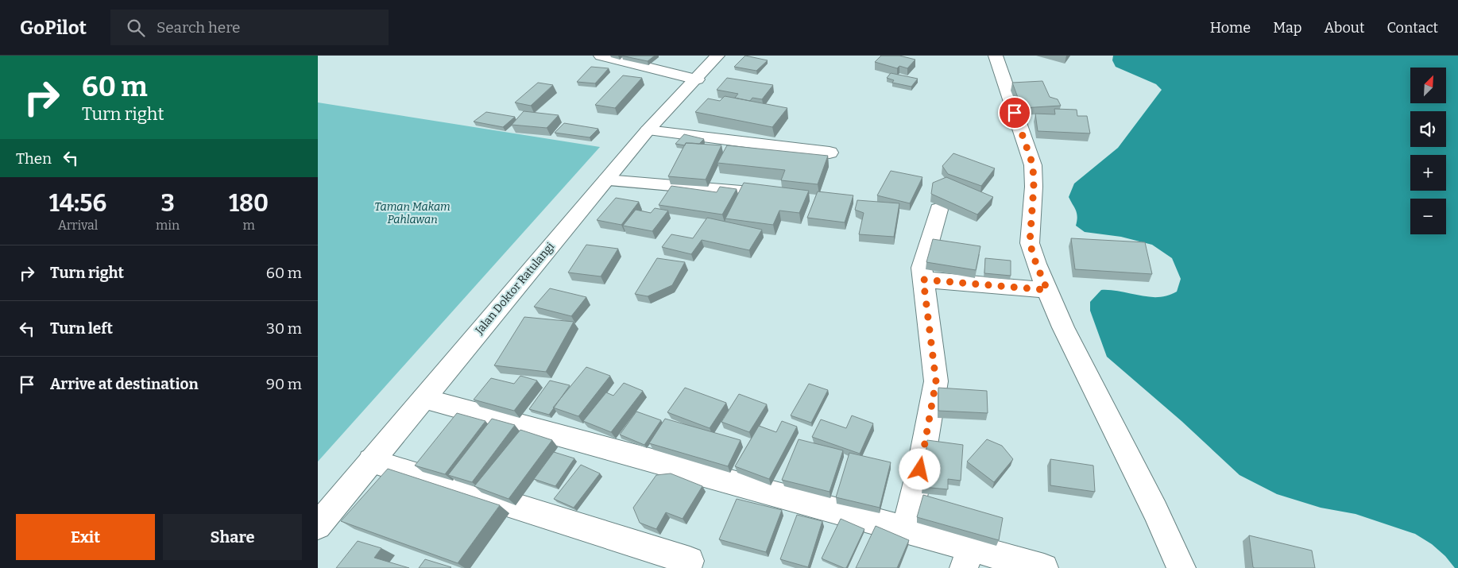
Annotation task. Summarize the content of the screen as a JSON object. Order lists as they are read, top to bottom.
{
  "streets": {
    "main road": ["Jalan Doktor Ratulangi"]
  },
  "parks": ["Taman Makam Pahlawan"],
  "north": "top right",
  "page": {
    "header": "GoPilot",
    "search": "Search here",
    "nav": [
      "Home",
      "Map",
      "About",
      "Contact"
    ],
    "turn": ["60 m", "Turn right"],
    "map_buttons": ["+", "−"],
    "then": "Then",
    "eta": [
      "14:56",
      "Arrival",
      "3",
      "min",
      "180",
      "m"
    ],
    "list": [
      {
        "name": "Turn right",
        "value": "60 m"
      },
      {
        "name": "Turn left",
        "value": "30 m"
      },
      {
        "name": "Arrive at destination",
        "value": "90 m"
      }
    ],
    "buttons": ["Exit", "Share"]
  }
}
